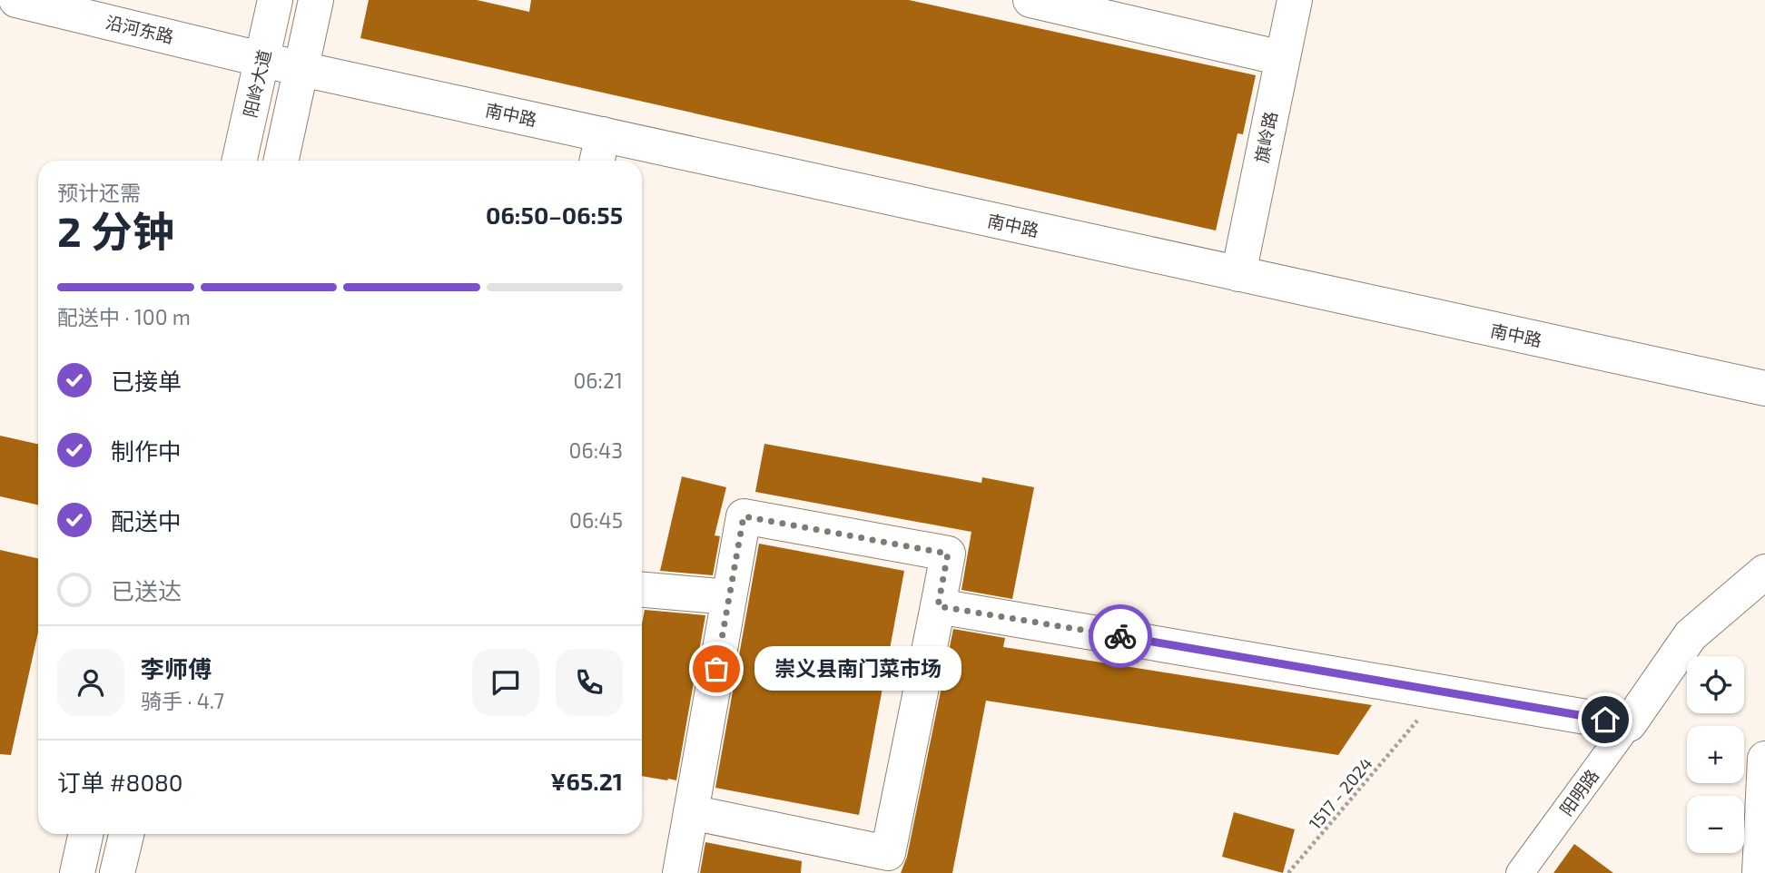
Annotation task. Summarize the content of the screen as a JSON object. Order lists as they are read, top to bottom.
{
  "streets": {
    "street": [
      "沿河东路",
      "阳岭大道",
      "南中路",
      "旗岭路",
      "阳明路"
    ],
    "path": ["1517 - 2024"]
  },
  "crossings": [
    ["沿河东路", "阳岭大道"],
    ["沿河东路", "南中路"],
    ["阳岭大道", "南中路"],
    ["南中路", "旗岭路"]
  ],
  "places": ["崇义县南门菜市场"],
  "page": {
    "heading": ["2 分钟", "预计还需", "06:50–06:55"],
    "panel": [
      "李师傅",
      "骑手 · 4.7",
      "订单 #8080",
      "¥65.21"
    ],
    "bar": "配送中 · 100 m",
    "list": [
      ["已接单", "06:21"],
      ["制作中", "06:43"],
      ["配送中", "06:45"],
      "已送达"
    ],
    "bubble": "崇义县南门菜市场",
    "map_buttons": ["+", "−"]
  }
}
